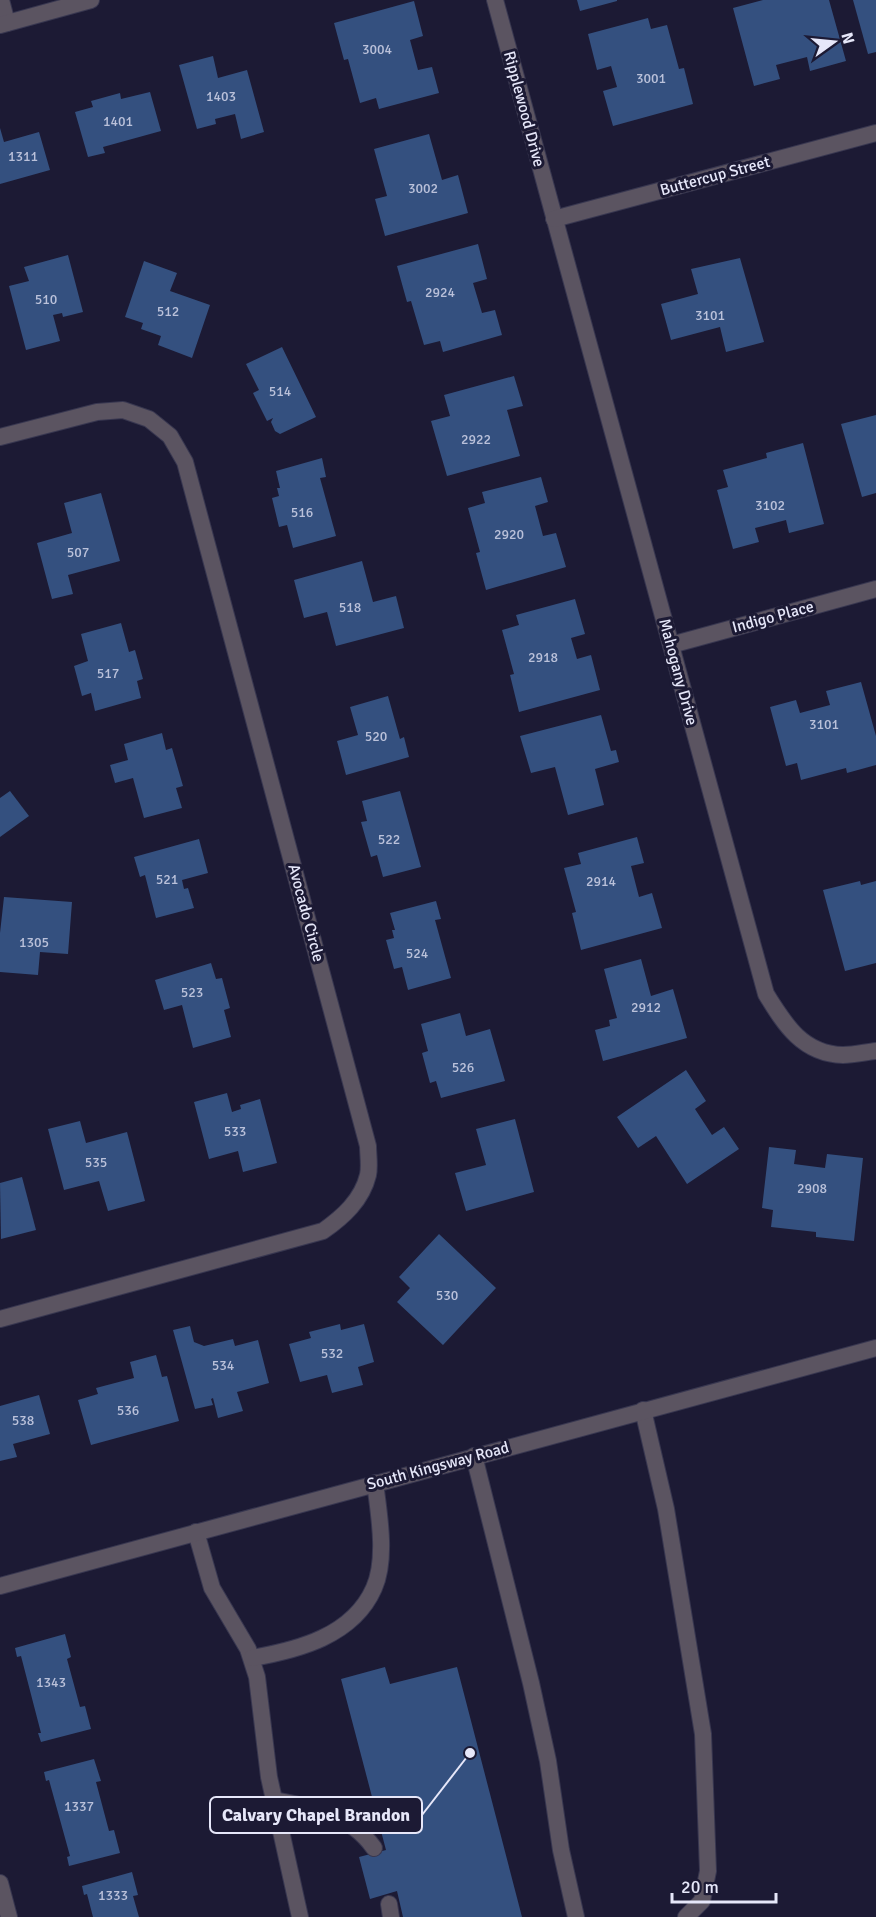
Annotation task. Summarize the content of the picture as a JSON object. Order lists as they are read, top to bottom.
{
  "streets": {
    "street": [
      "Ripplewood Drive",
      "Buttercup Street",
      "Indigo Place",
      "Mahogany Drive",
      "Avocado Circle",
      "South Kingsway Road"
    ]
  },
  "crossings": [
    ["Ripplewood Drive", "Buttercup Street"],
    ["Ripplewood Drive", "Mahogany Drive"],
    ["Buttercup Street", "Mahogany Drive"],
    ["Indigo Place", "Mahogany Drive"]
  ],
  "places": ["Calvary Chapel Brandon"],
  "house_numbers": [
    "3004",
    "3001",
    "1403",
    "1401",
    "1311",
    "3002",
    "2924",
    "510",
    "512",
    "3101",
    "514",
    "2922",
    "3102",
    "516",
    "2920",
    "507",
    "518",
    "2918",
    "517",
    "3101",
    "520",
    "522",
    "521",
    "2914",
    "1305",
    "524",
    "523",
    "2912",
    "526",
    "533",
    "535",
    "2908",
    "530",
    "532",
    "534",
    "536",
    "538",
    "1343",
    "1337",
    "1333"
  ],
  "scale_bar": "20 m",
  "north": "right"
}
